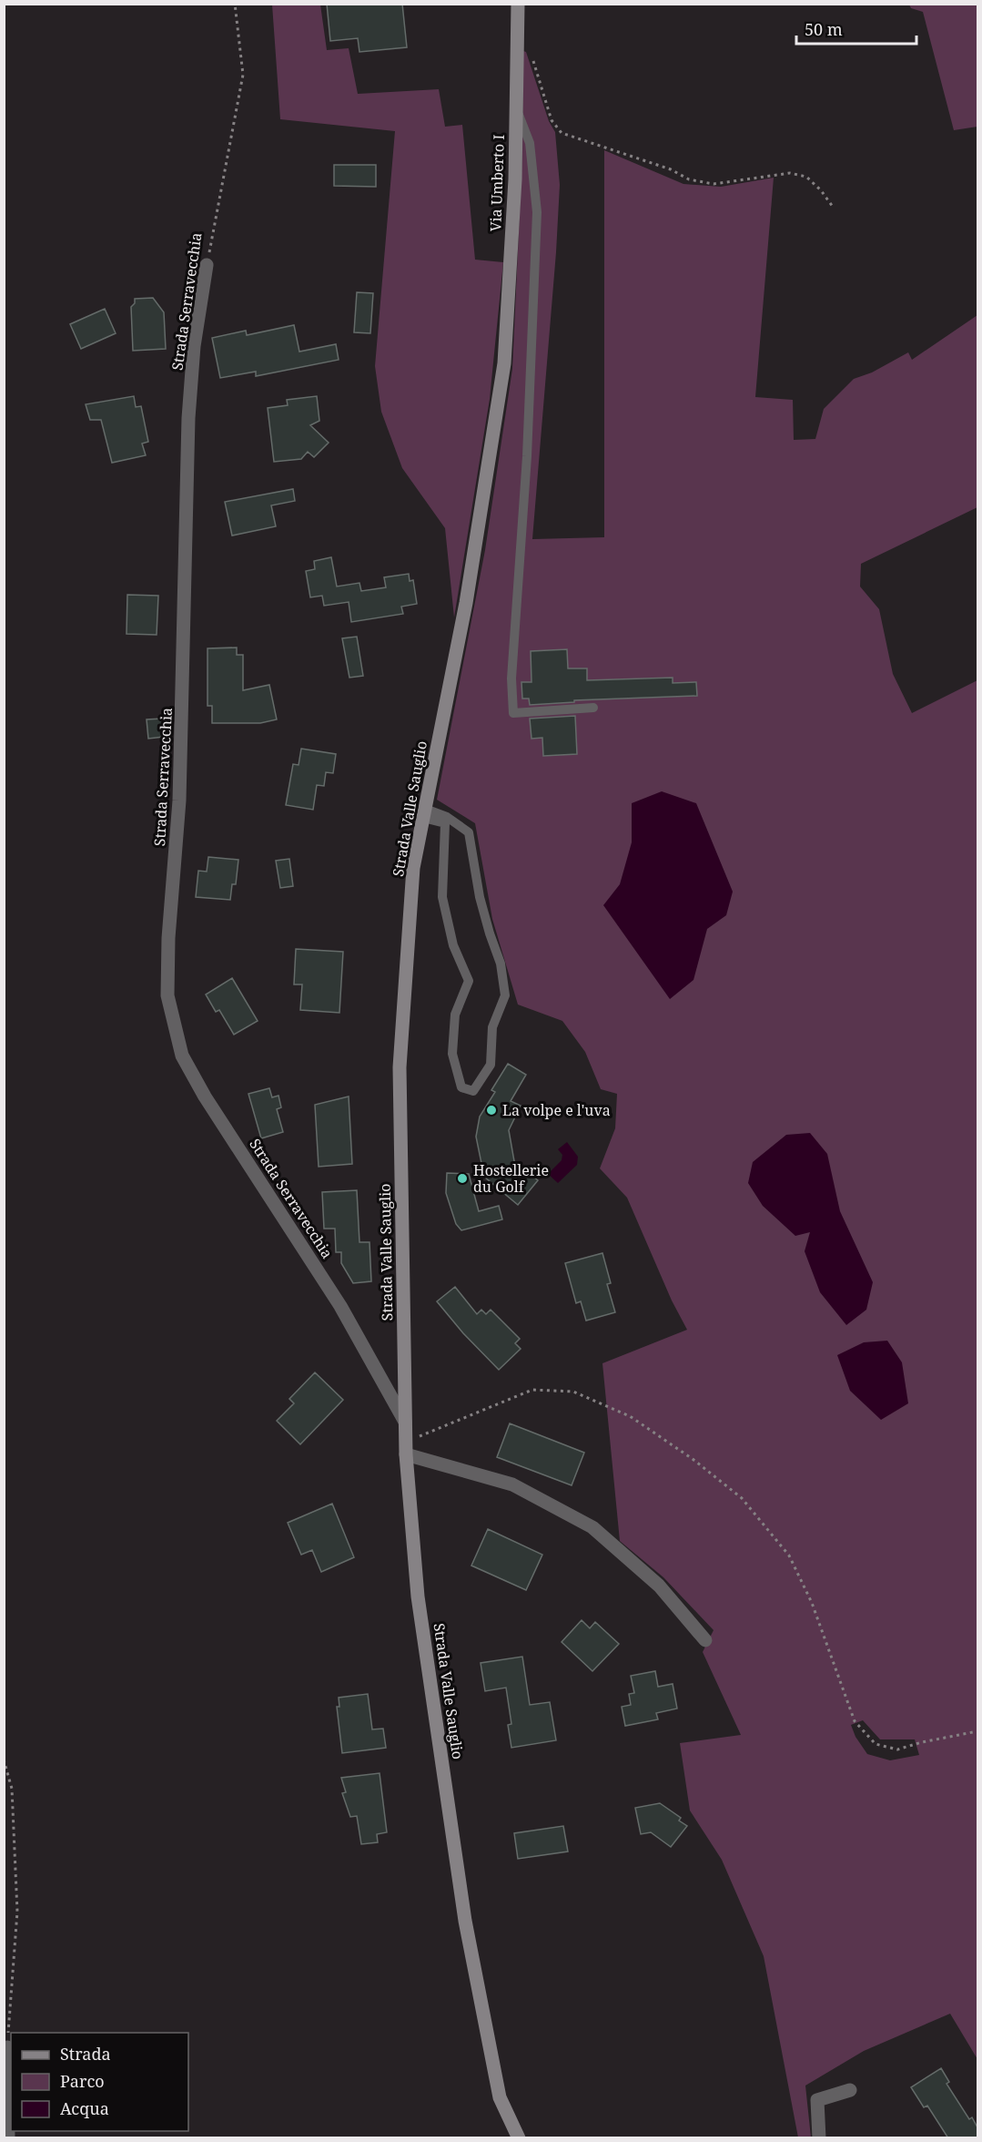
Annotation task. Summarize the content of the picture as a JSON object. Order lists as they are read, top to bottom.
{
  "streets": {
    "street": ["Via Umberto I", "Strada Serravecchia", "Strada Valle Sauglio"]
  },
  "crossings": [
    ["Via Umberto I", "Strada Valle Sauglio"],
    ["Strada Serravecchia", "Strada Valle Sauglio"]
  ],
  "places": ["La volpe e l'uva", "Hostellerie du Golf"],
  "legend": ["Strada", "Parco", "Acqua"],
  "scale_bar": "50 m"
}
